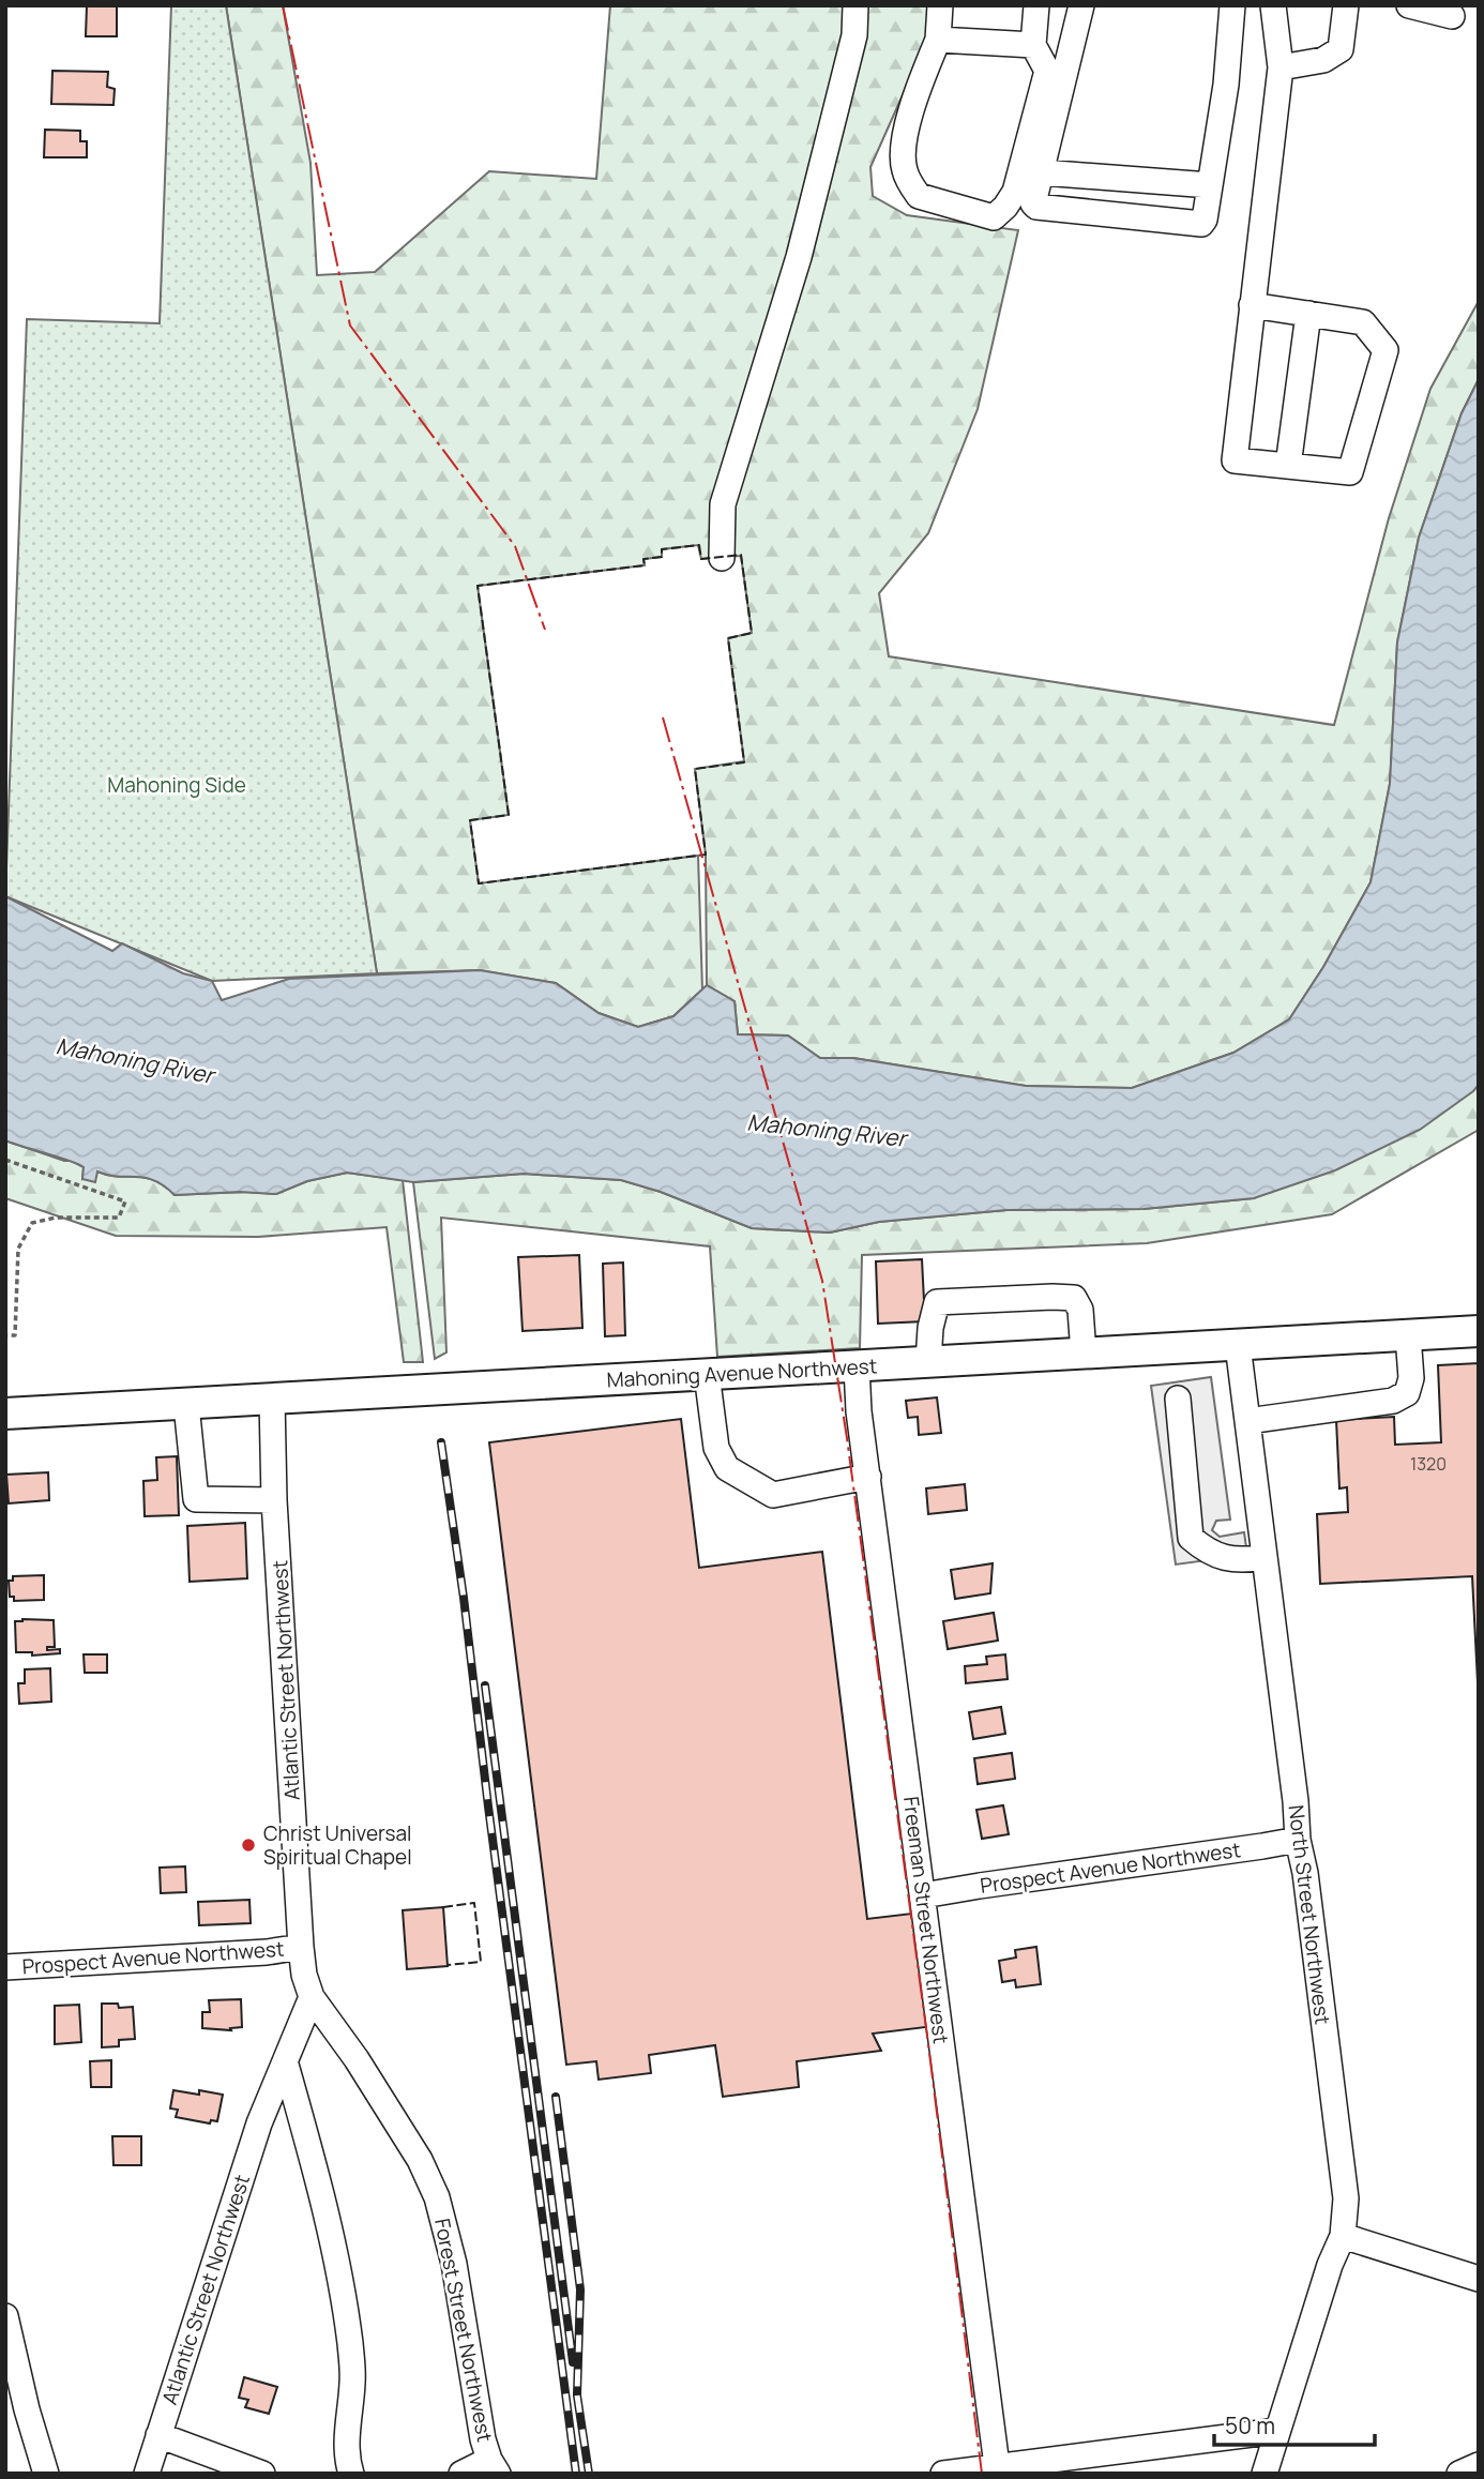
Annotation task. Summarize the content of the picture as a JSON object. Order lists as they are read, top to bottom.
{
  "streets": {
    "main road": ["Mahoning Avenue Northwest"],
    "street": [
      "Atlantic Street Northwest",
      "Prospect Avenue Northwest",
      "North Street Northwest",
      "Freeman Street Northwest",
      "Forest Street Northwest"
    ]
  },
  "crossings": [
    ["Mahoning Avenue Northwest", "Atlantic Street Northwest"],
    ["Mahoning Avenue Northwest", "North Street Northwest"],
    ["Mahoning Avenue Northwest", "Freeman Street Northwest"],
    ["Atlantic Street Northwest", "Prospect Avenue Northwest"],
    ["Atlantic Street Northwest", "Forest Street Northwest"],
    ["Prospect Avenue Northwest", "North Street Northwest"],
    ["Prospect Avenue Northwest", "Freeman Street Northwest"]
  ],
  "water": ["Mahoning River"],
  "parks": ["Mahoning Side"],
  "places": ["Christ Universal Spiritual Chapel"],
  "house_numbers": ["1320"],
  "scale_bar": "50 m"
}
